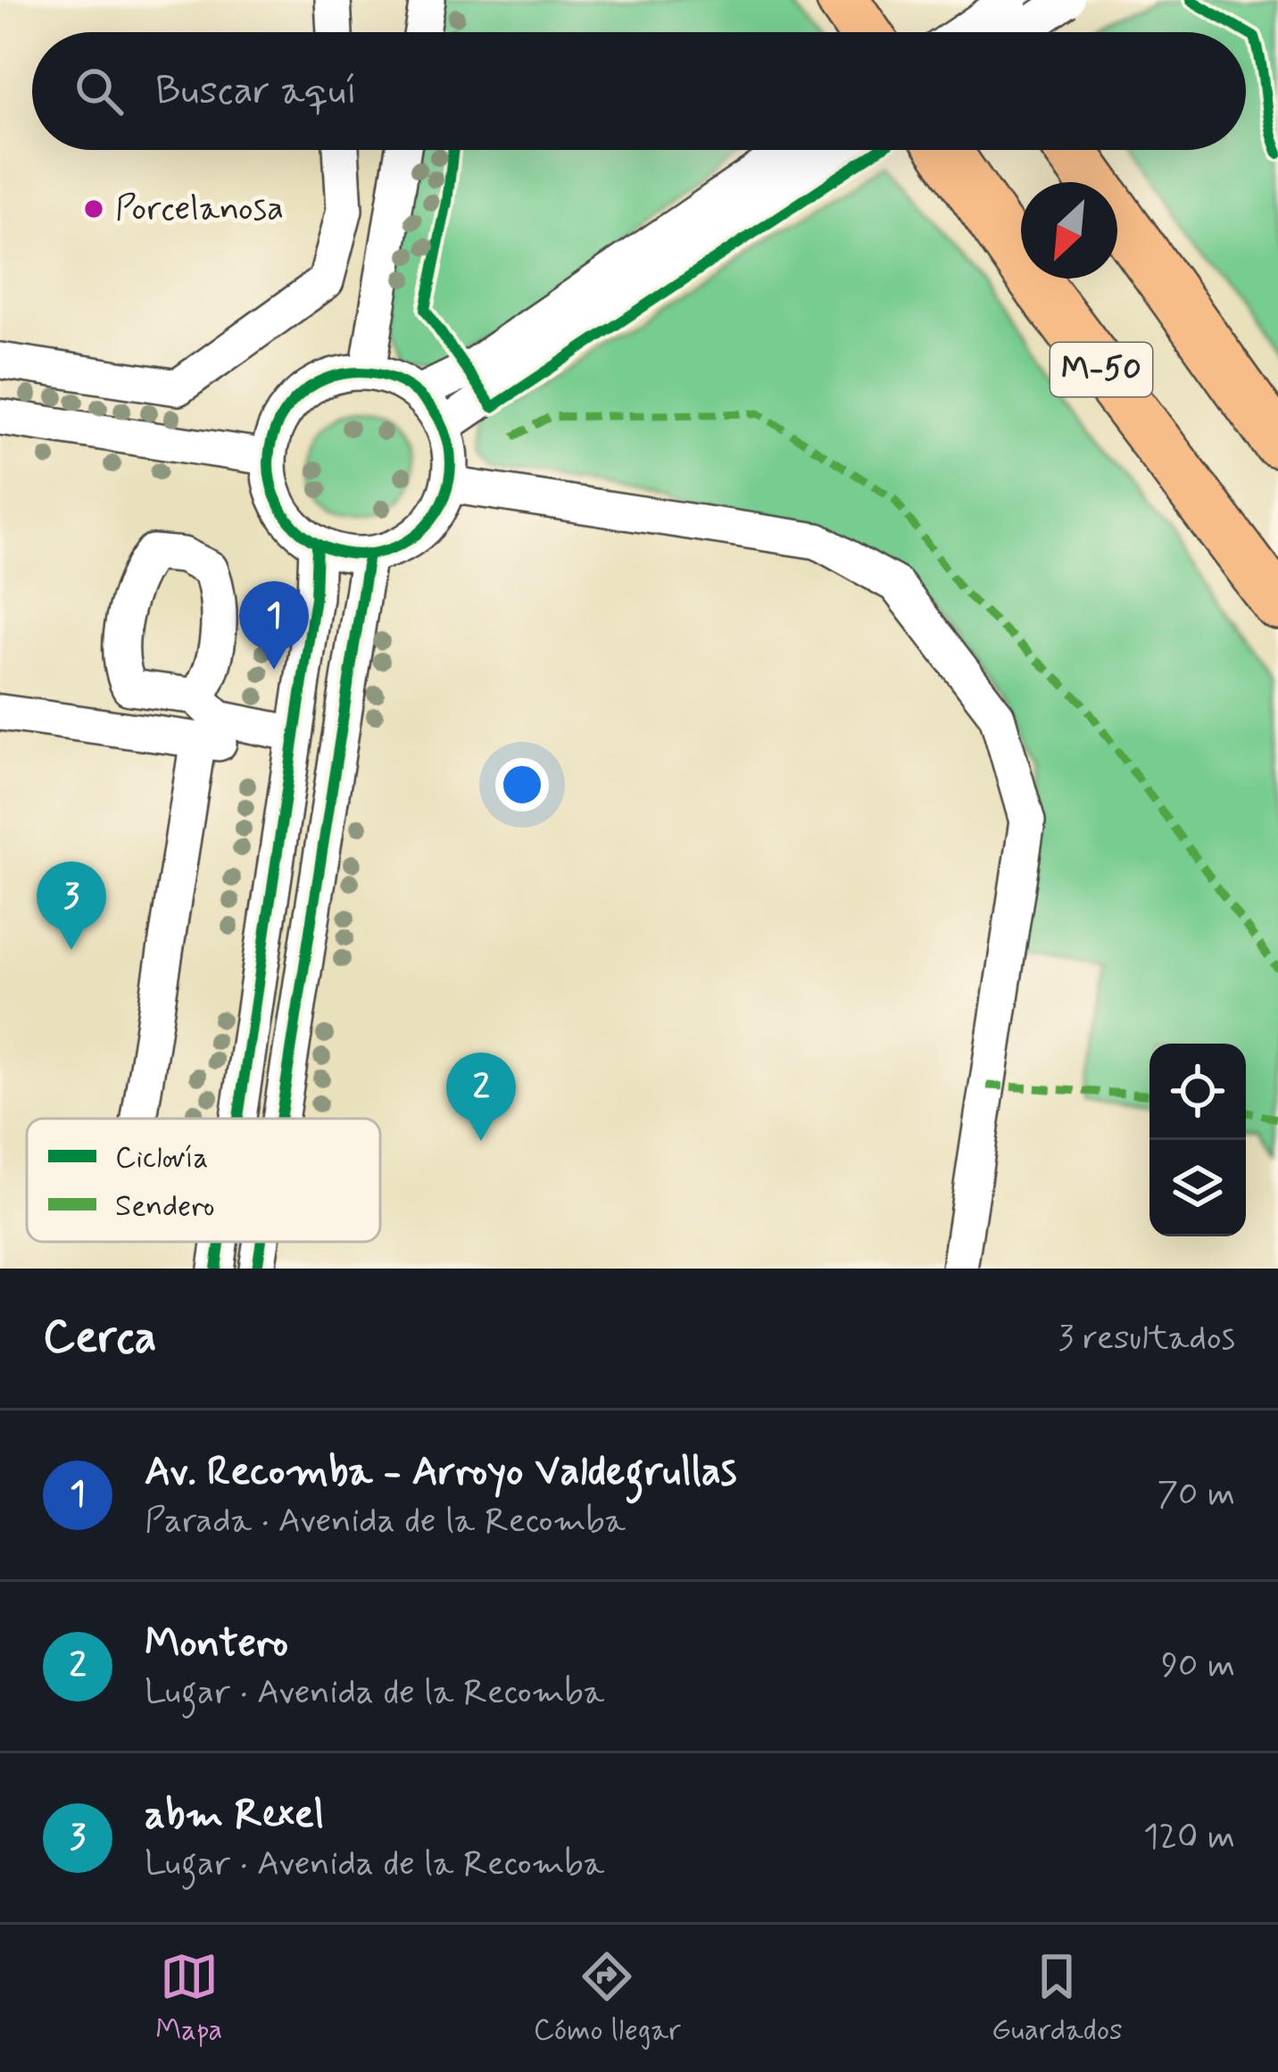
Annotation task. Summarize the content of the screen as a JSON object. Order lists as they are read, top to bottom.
{
  "streets": {
    "highway": ["M-50"]
  },
  "places": ["Porcelanosa"],
  "legend": ["Ciclovía", "Sendero"],
  "north": "bottom left",
  "page": {
    "search": "Buscar aquí",
    "pins": ["1", "3", "2"],
    "heading": ["Cerca", "3 resultados"],
    "list": [
      {
        "mark": "1",
        "name": "Av. Recomba - Arroyo Valdegrullas",
        "note": "Parada · Avenida de la Recomba",
        "value": "70 m"
      },
      {
        "mark": "2",
        "name": "Montero",
        "note": "Lugar · Avenida de la Recomba",
        "value": "90 m"
      },
      {
        "mark": "3",
        "name": "abm Rexel",
        "note": "Lugar · Avenida de la Recomba",
        "value": "120 m"
      }
    ],
    "nav": ["Mapa", "Cómo llegar", "Guardados"]
  }
}
